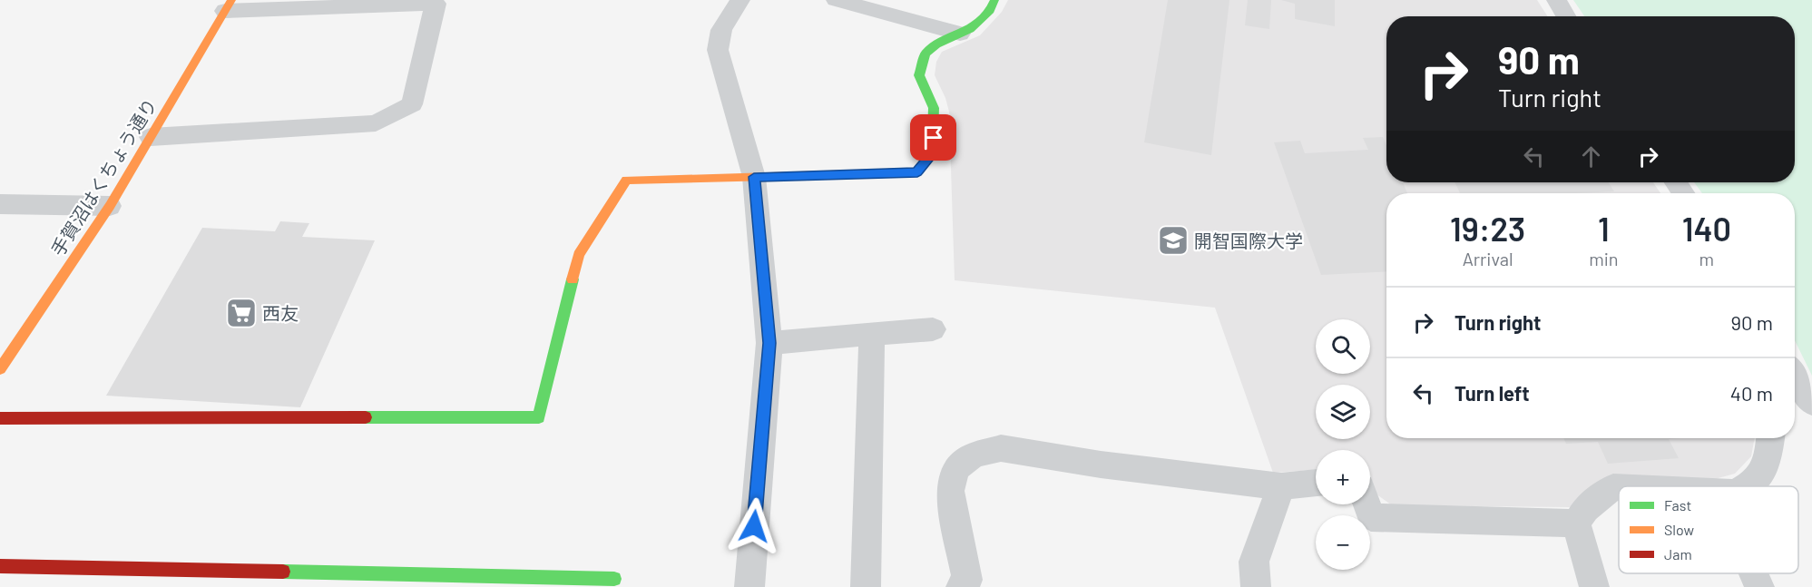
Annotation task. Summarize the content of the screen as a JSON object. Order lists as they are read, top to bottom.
{
  "streets": {
    "street": ["手賀沼はくちょう通り"]
  },
  "places": {
    "school or university": ["開智国際大学"],
    "supermarket": ["西友"]
  },
  "legend": ["Fast", "Slow", "Jam"],
  "page": {
    "turn": ["90 m", "Turn right"],
    "eta": [
      "19:23",
      "Arrival",
      "1",
      "min",
      "140",
      "m"
    ],
    "list": [
      {
        "name": "Turn right",
        "value": "90 m"
      },
      {
        "name": "Turn left",
        "value": "40 m"
      }
    ],
    "map_buttons": ["+", "−"]
  }
}
